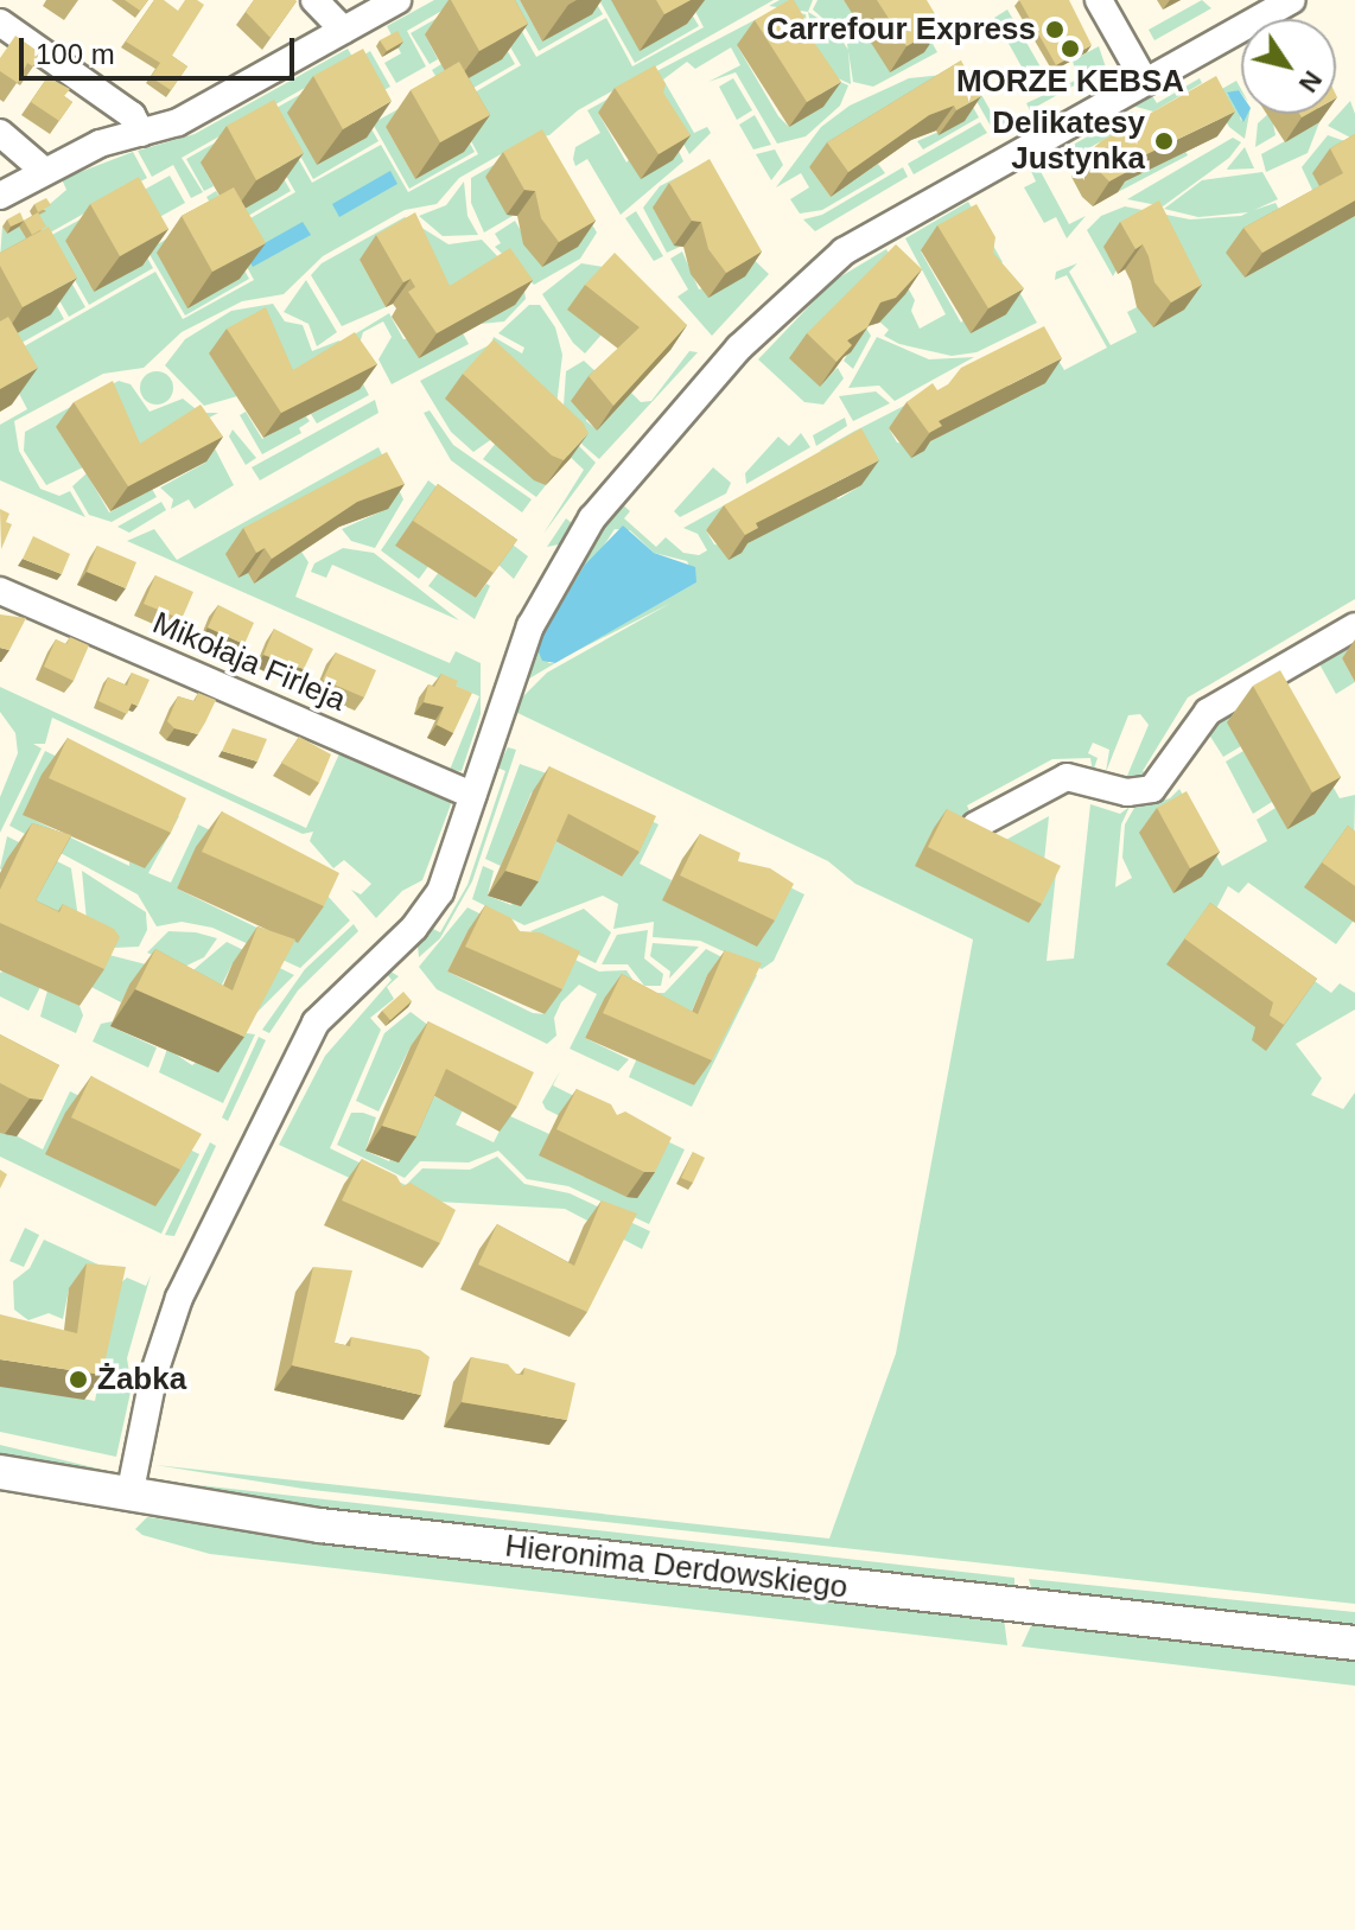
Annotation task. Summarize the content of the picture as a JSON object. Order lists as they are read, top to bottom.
{
  "streets": {
    "main road": ["Hieronima Derdowskiego"],
    "street": ["Mikołaja Firleja"]
  },
  "places": [
    "Carrefour Express",
    "MORZE KEBSA",
    "Delikatesy Justynka",
    "Żabka"
  ],
  "scale_bar": "100 m",
  "north": "bottom right"
}
